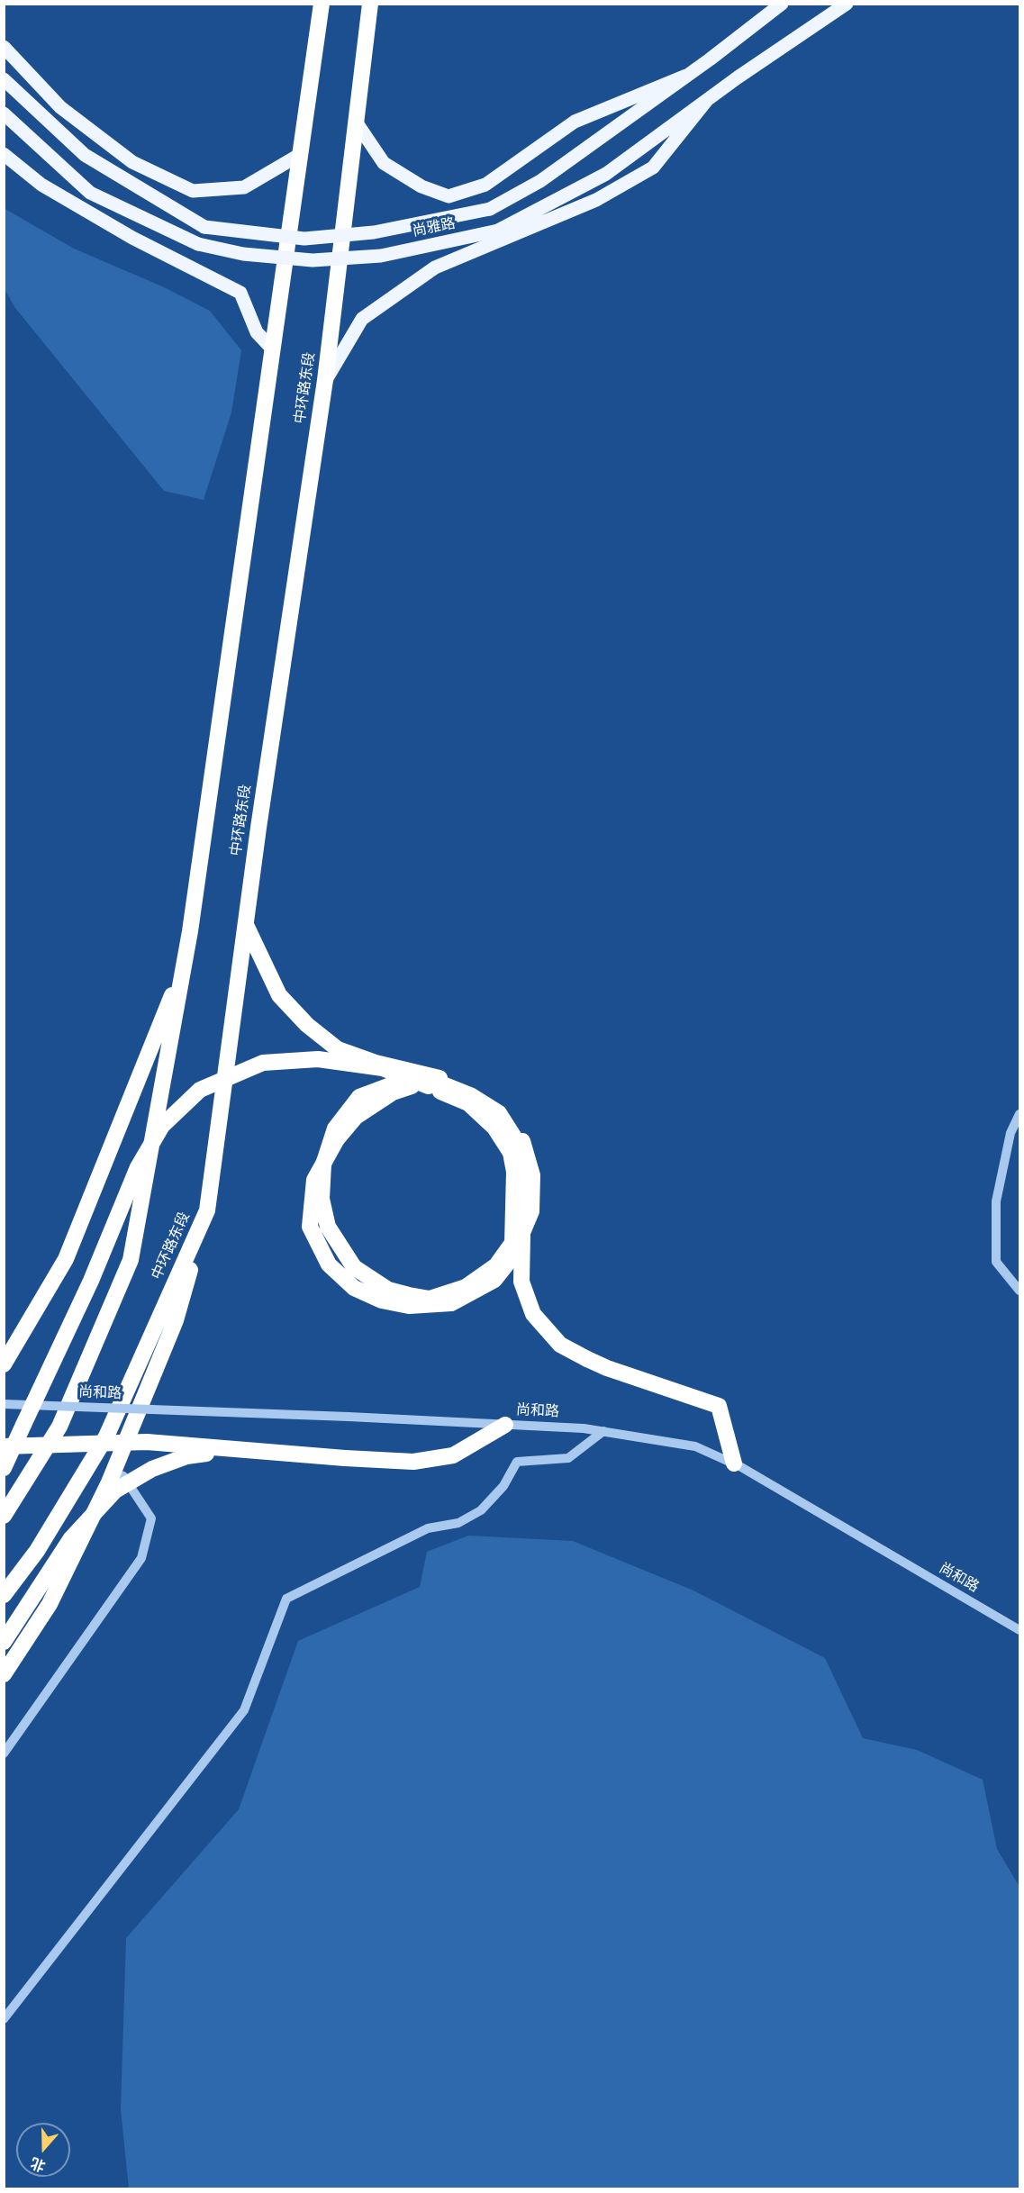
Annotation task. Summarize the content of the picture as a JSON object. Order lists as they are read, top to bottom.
{
  "streets": {
    "highway": ["中环路东段"],
    "main road": ["尚雅路"],
    "street": ["尚和路"]
  },
  "north": "bottom"
}
